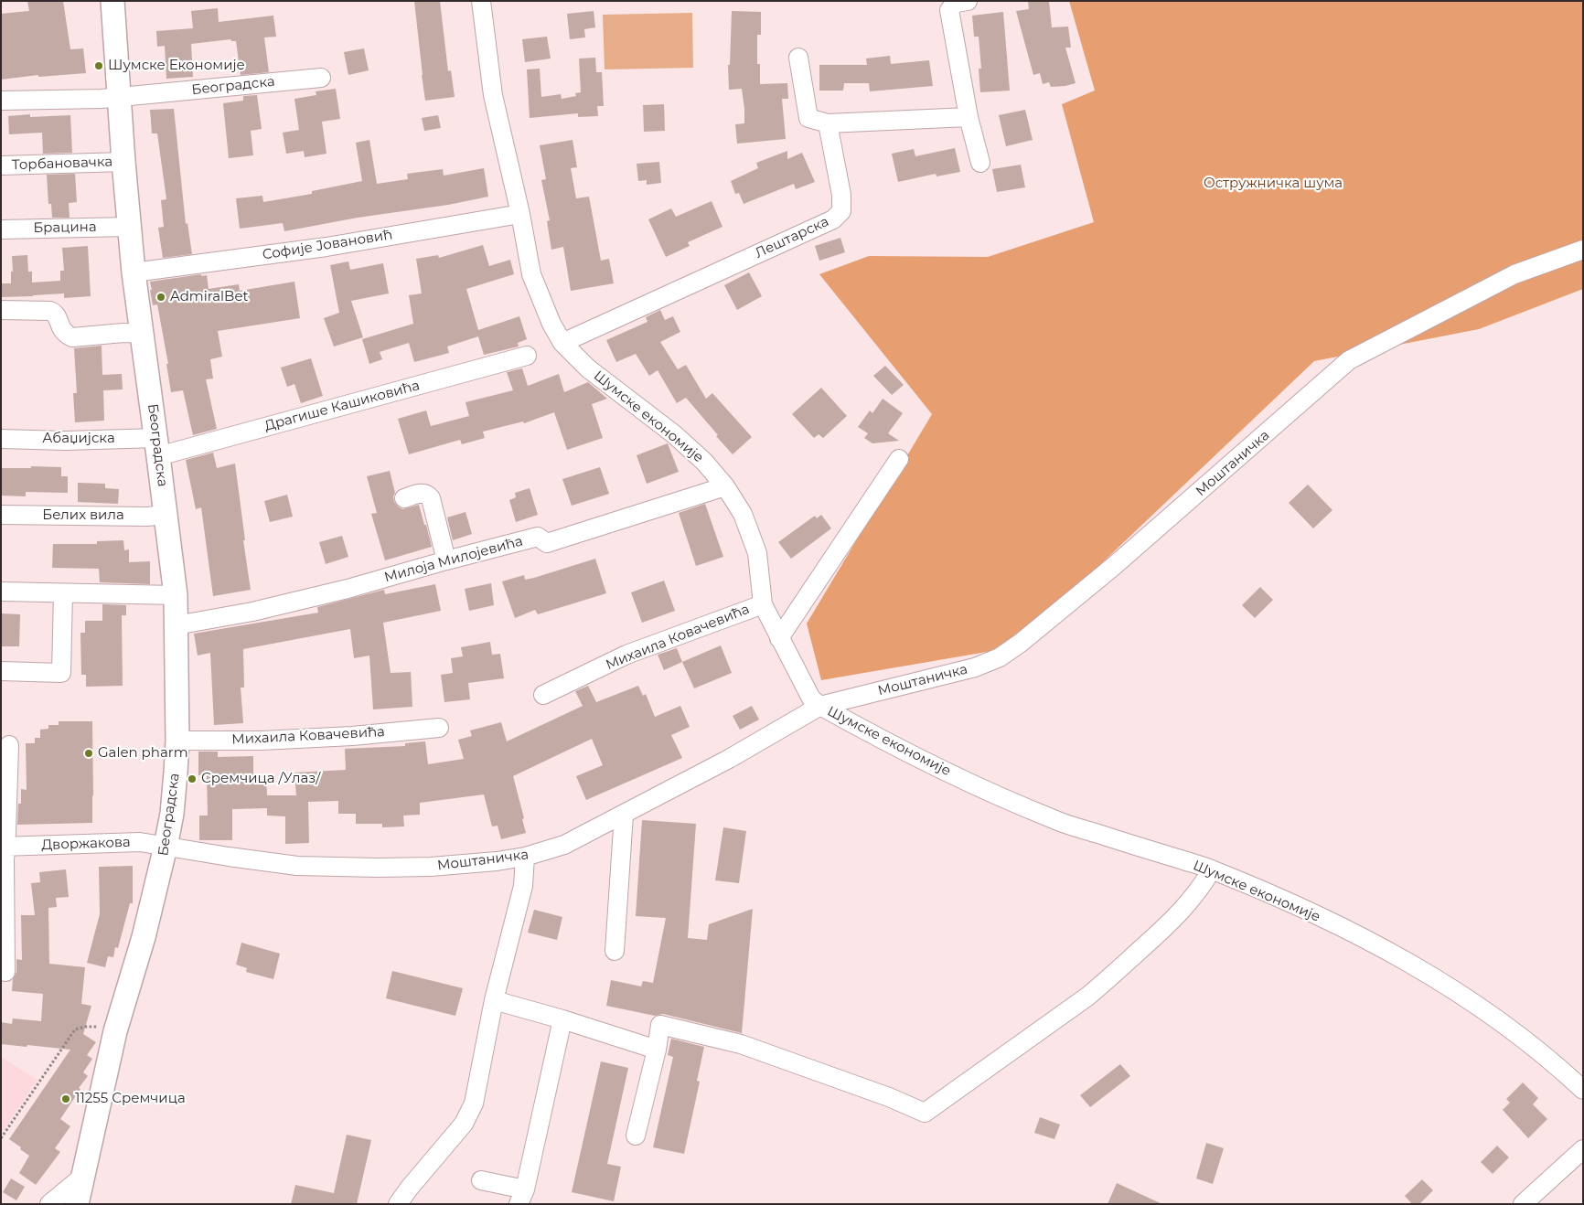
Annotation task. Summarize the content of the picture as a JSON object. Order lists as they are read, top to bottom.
{
  "streets": {
    "main road": ["Београдска"],
    "street": [
      "Торбановачка",
      "Брацина",
      "Лештарска",
      "Софије Јовановић",
      "Драгише Кашиковића",
      "Шумске економије",
      "Абаџијска",
      "Моштаничка",
      "Белих вила",
      "Милоја Милојевића",
      "Михаила Ковачевића",
      "Дворжакова"
    ]
  },
  "crossings": [
    ["Београдска", "Торбановачка"],
    ["Београдска", "Брацина"],
    ["Београдска", "Софије Јовановић"],
    ["Београдска", "Драгише Кашиковића"],
    ["Београдска", "Абаџијска"],
    ["Београдска", "Моштаничка"],
    ["Београдска", "Белих вила"],
    ["Београдска", "Милоја Милојевића"],
    ["Београдска", "Михаила Ковачевића"],
    ["Београдска", "Дворжакова"],
    ["Лештарска", "Шумске економије"],
    ["Софије Јовановић", "Шумске економије"],
    ["Драгише Кашиковића", "Абаџијска"],
    ["Шумске економије", "Моштаничка"],
    ["Шумске економије", "Милоја Милојевића"],
    ["Шумске економије", "Михаила Ковачевића"],
    ["Моштаничка", "Дворжакова"]
  ],
  "parks": ["Остружничка шума"],
  "places": [
    "Шумске Економије",
    "AdmiralBet",
    "Galen pharm",
    "Сремчица /Улаз/",
    "11255 Сремчица"
  ]
}
